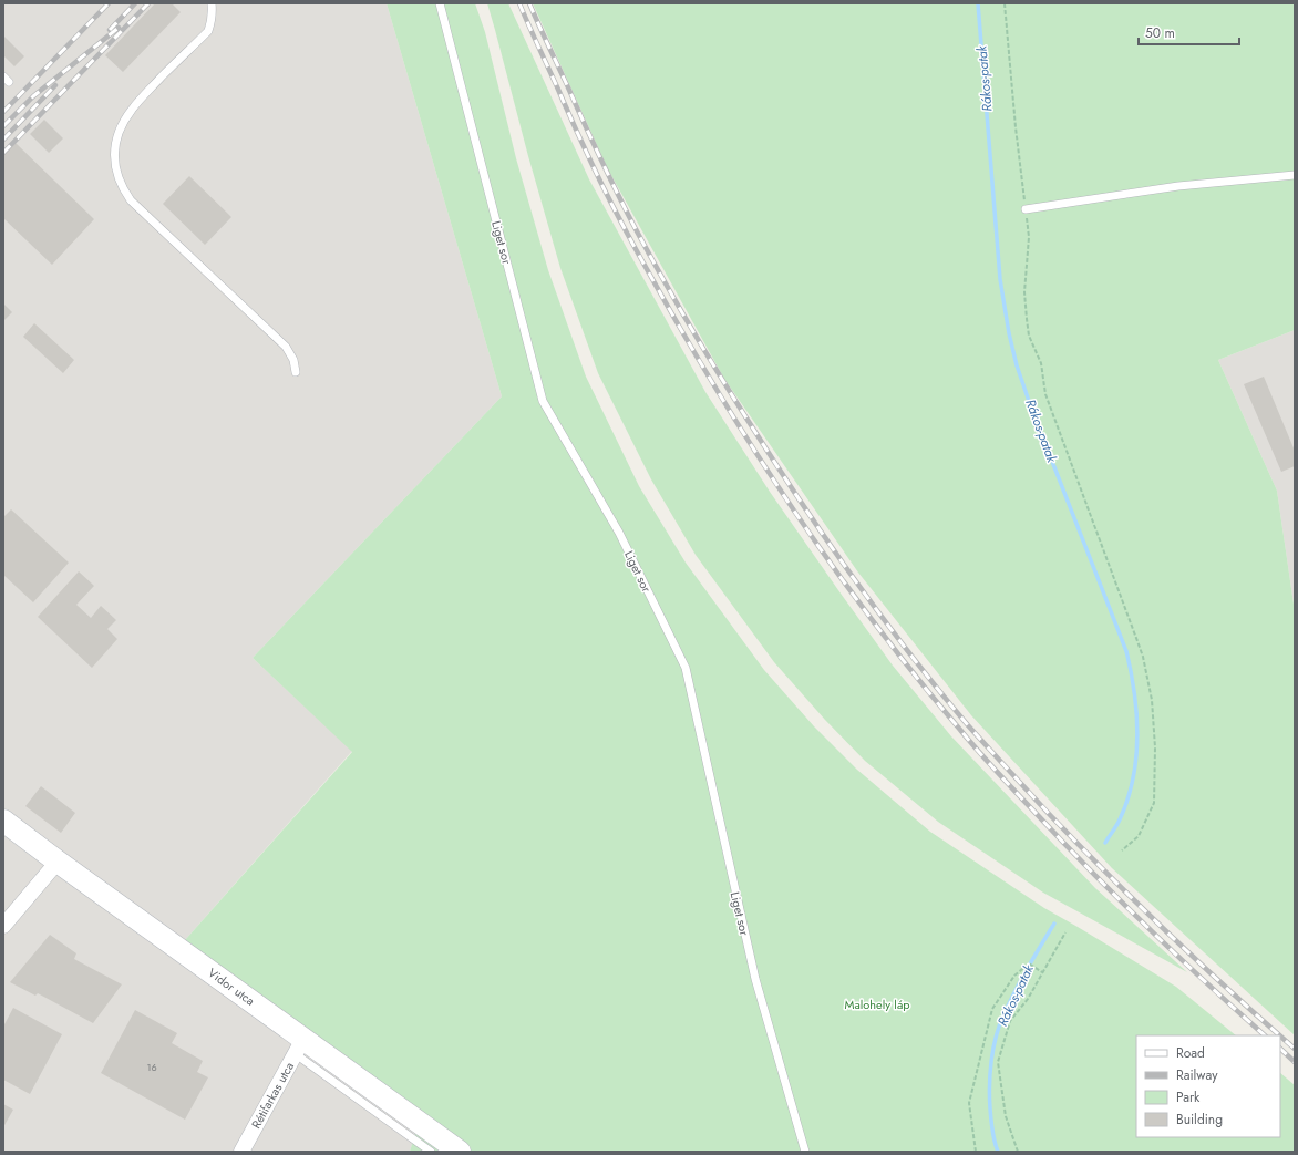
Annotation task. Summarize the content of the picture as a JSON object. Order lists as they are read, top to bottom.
{
  "streets": {
    "street": ["Vidor utca", "Rétifarkas utca"],
    "lane": ["Liget sor"]
  },
  "crossings": [
    ["Vidor utca", "Rétifarkas utca"]
  ],
  "water": ["Rákos-patak"],
  "parks": ["Malohely láp"],
  "house_numbers": ["16"],
  "legend": [
    "Road",
    "Railway",
    "Park",
    "Building"
  ],
  "scale_bar": "50 m"
}
